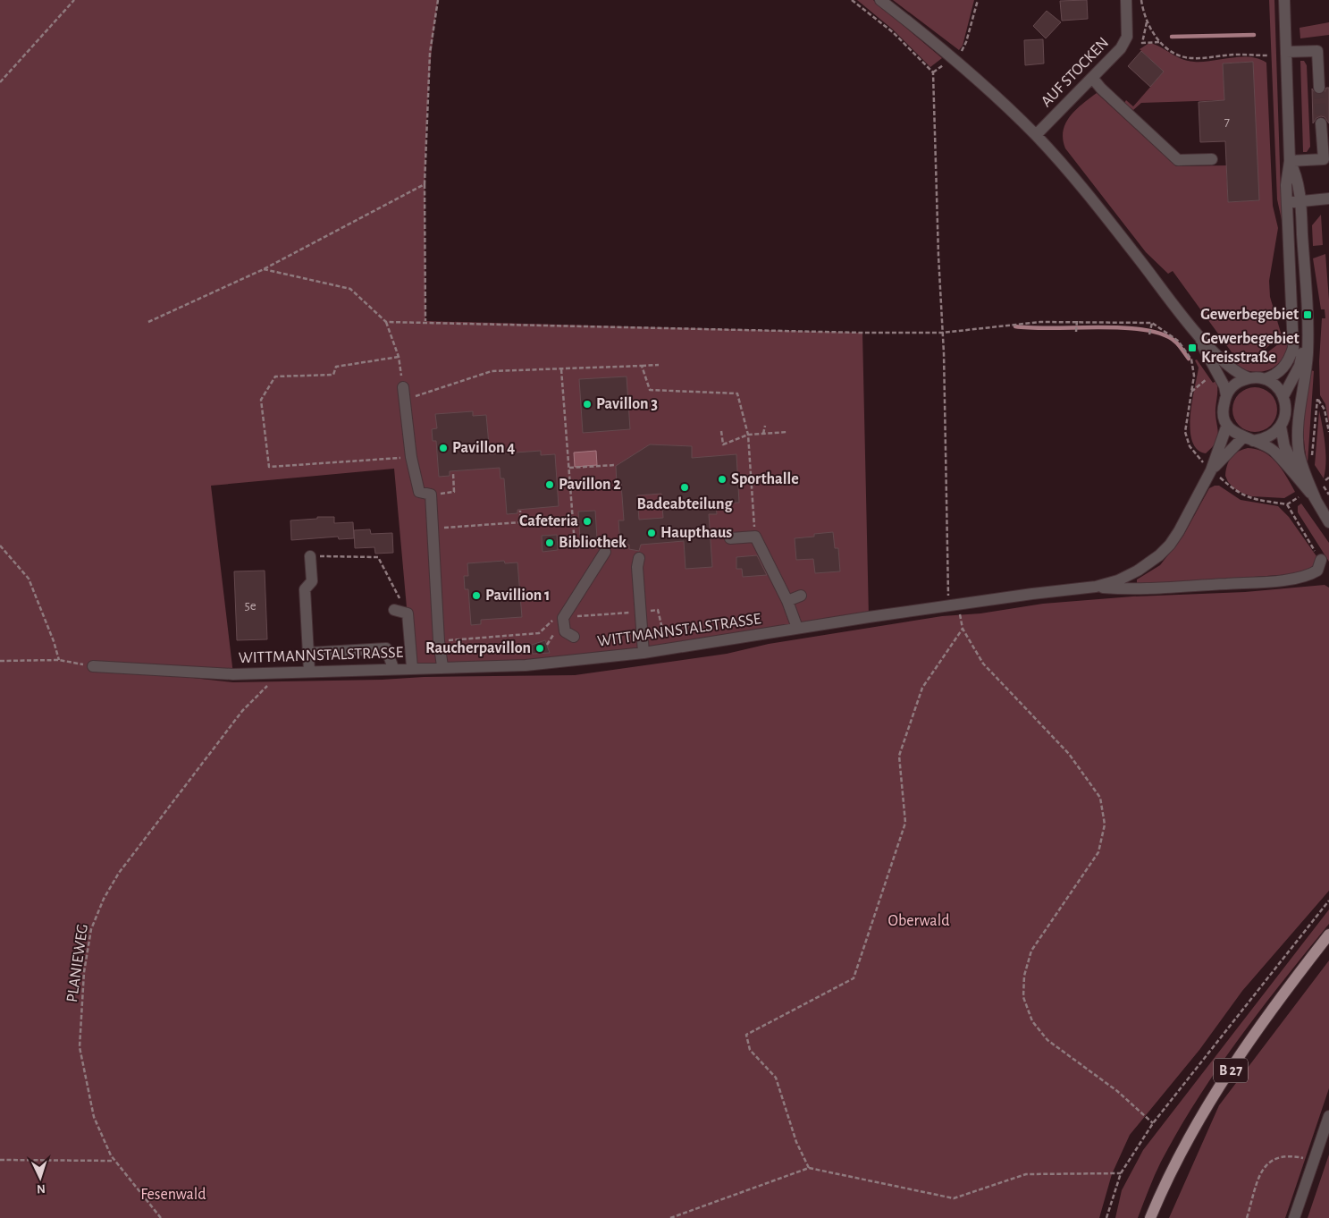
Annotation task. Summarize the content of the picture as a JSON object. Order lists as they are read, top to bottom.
{
  "streets": {
    "main road": ["B 27"],
    "street": ["AUF STOCKEN", "WITTMANNSTALSTRASSE"],
    "path": ["PLANIEWEG"]
  },
  "crossings": [
    ["WITTMANNSTALSTRASSE", "PLANIEWEG"]
  ],
  "parks": ["Oberwald", "Fesenwald"],
  "places": {
    "transit": ["Gewerbegebiet", "Gewerbegebiet Kreisstraße"],
    "other": [
      "Pavillon 3",
      "Pavillon 4",
      "Sporthalle",
      "Pavillon 2",
      "Badeabteilung",
      "Cafeteria",
      "Haupthaus",
      "Bibliothek",
      "Pavillion 1",
      "Raucherpavillon"
    ]
  },
  "house_numbers": ["7", "5e"],
  "north": "bottom"
}
